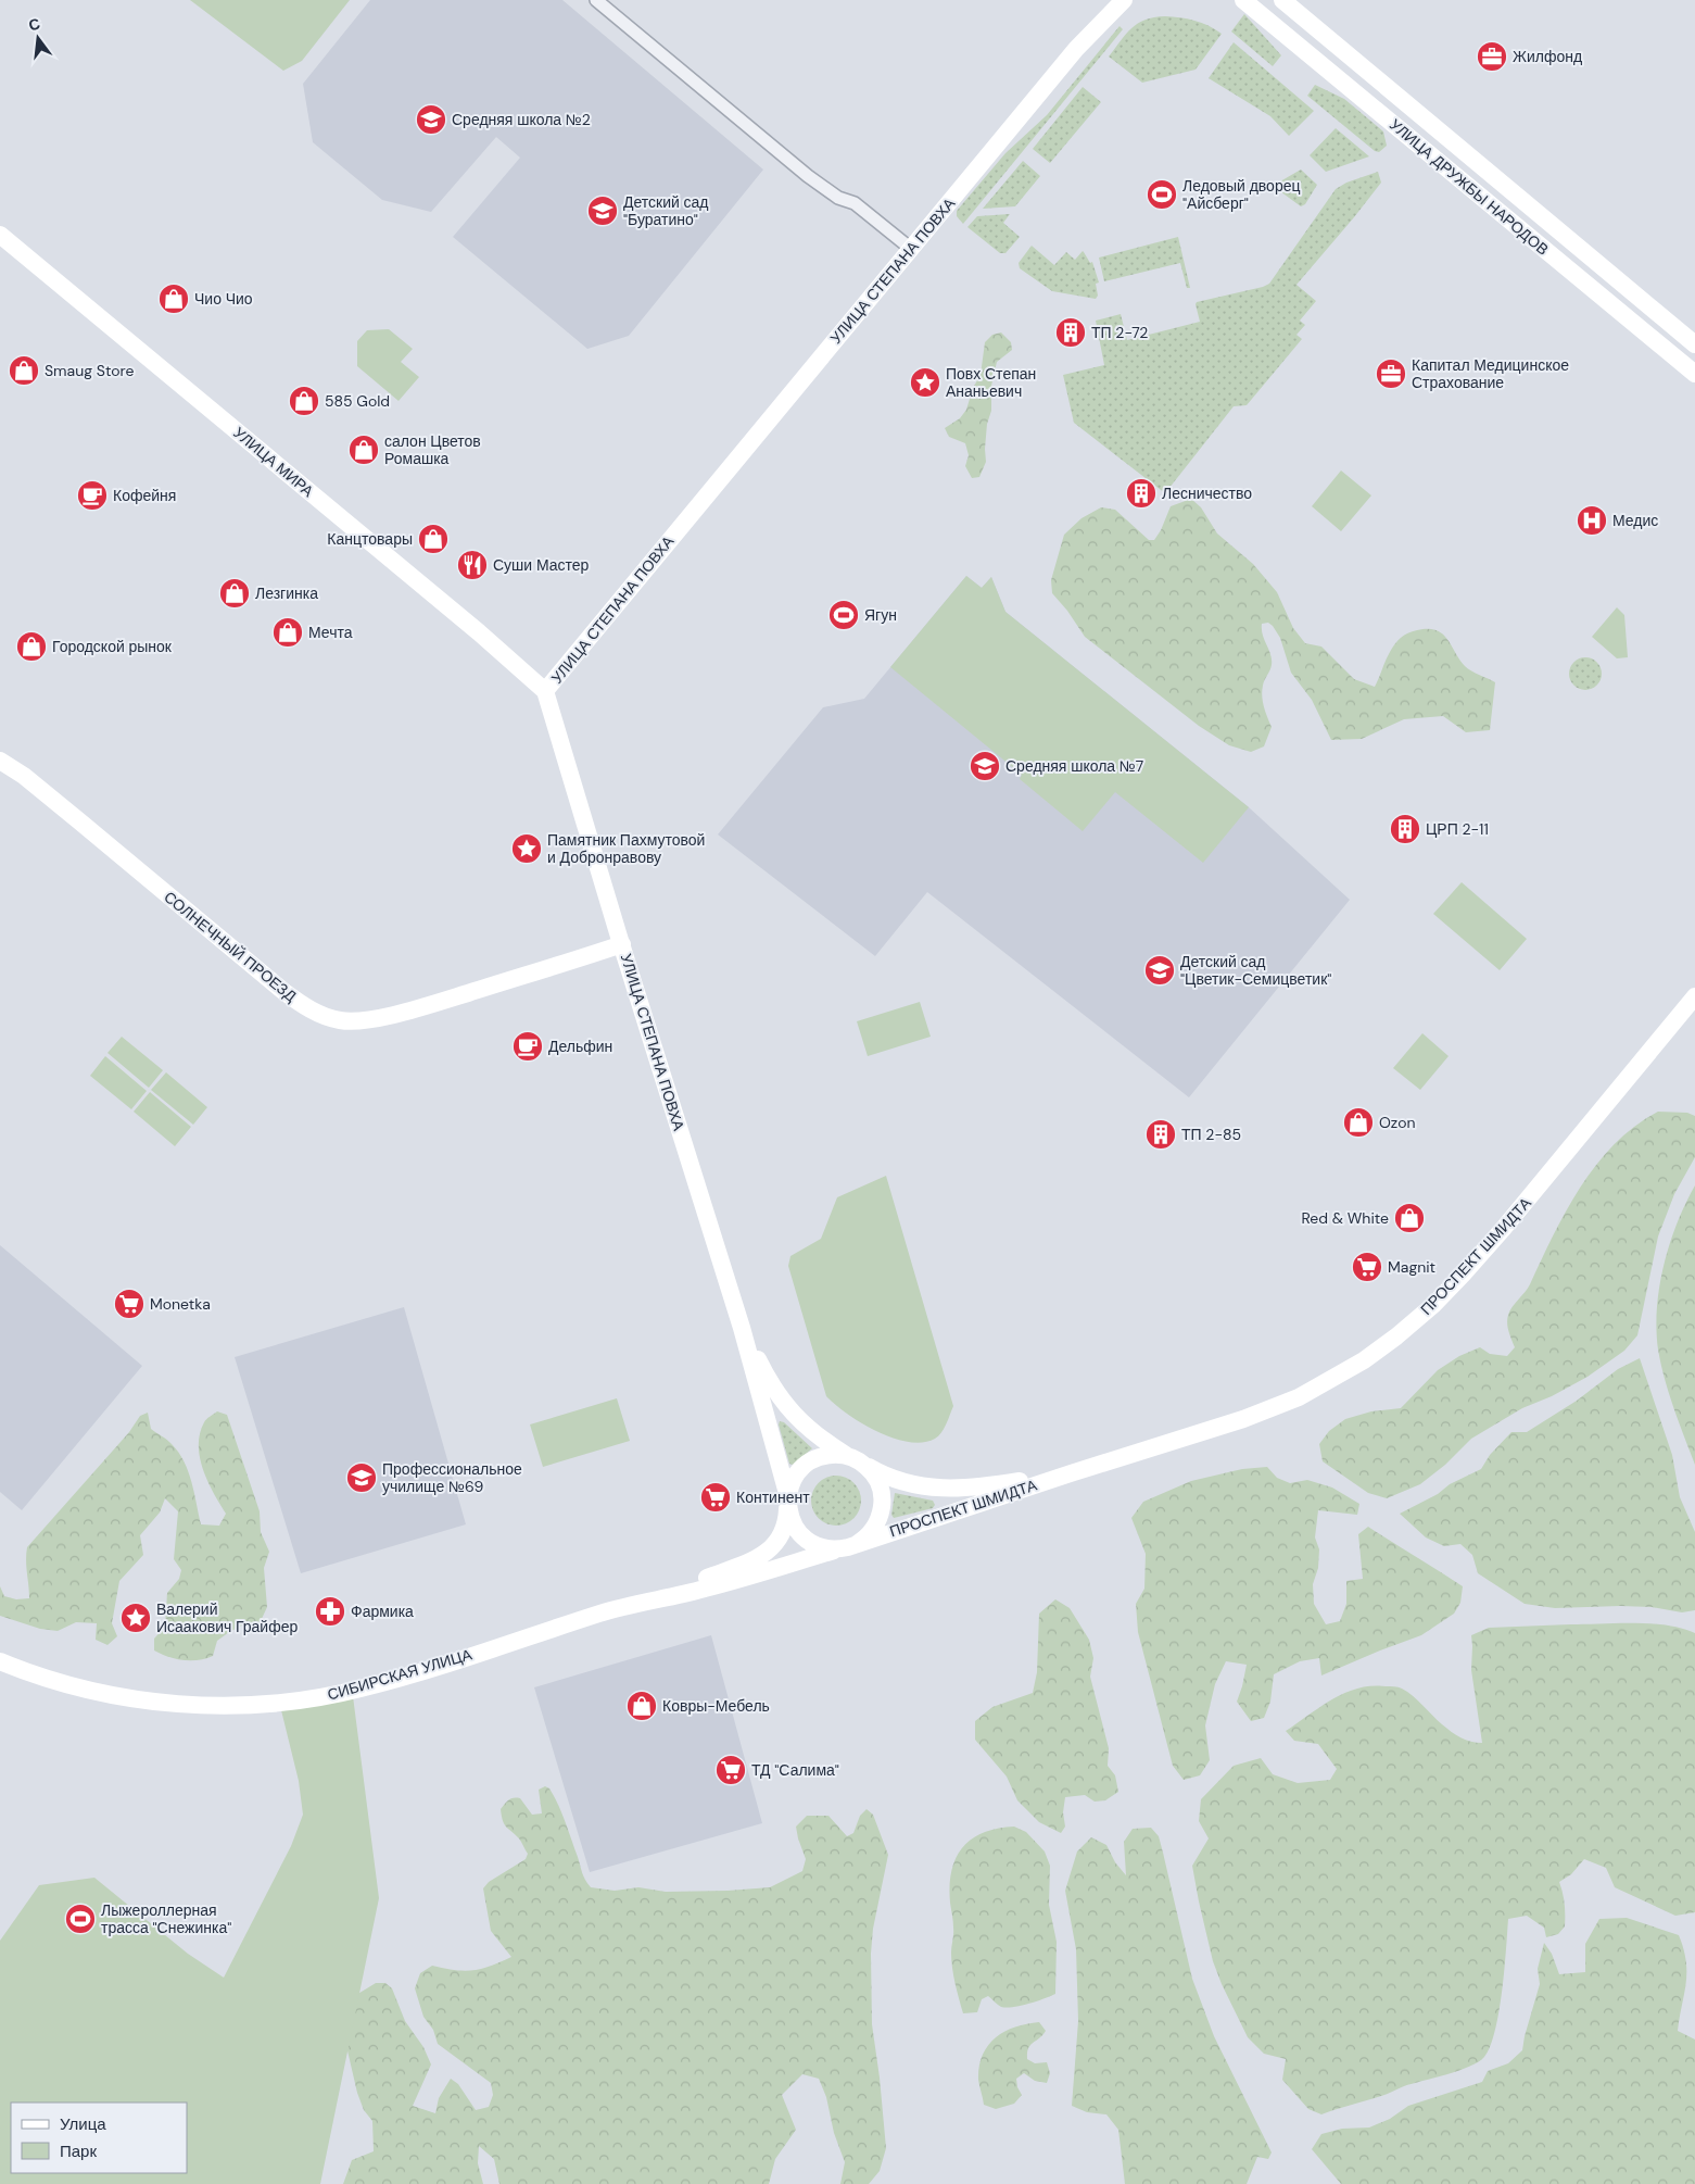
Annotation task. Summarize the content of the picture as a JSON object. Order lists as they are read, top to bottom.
{
  "streets": {
    "street": [
      "УЛИЦА ДРУЖБЫ НАРОДОВ",
      "УЛИЦА СТЕПАНА ПОВХА",
      "УЛИЦА МИРА",
      "СОЛНЕЧНЫЙ ПРОЕЗД",
      "ПРОСПЕКТ ШМИДТА",
      "СИБИРСКАЯ УЛИЦА"
    ]
  },
  "crossings": [
    ["УЛИЦА СТЕПАНА ПОВХА", "УЛИЦА МИРА"],
    ["УЛИЦА СТЕПАНА ПОВХА", "СОЛНЕЧНЫЙ ПРОЕЗД"],
    ["УЛИЦА СТЕПАНА ПОВХА", "ПРОСПЕКТ ШМИДТА"],
    ["УЛИЦА СТЕПАНА ПОВХА", "СИБИРСКАЯ УЛИЦА"],
    ["ПРОСПЕКТ ШМИДТА", "СИБИРСКАЯ УЛИЦА"]
  ],
  "places": {
    "office": ["Жилфонд", "Капитал Медицинское Страхование"],
    "school or university": [
      "Средняя школа №2",
      "Детский сад \"Буратино\"",
      "Средняя школа №7",
      "Детский сад \"Цветик-Семицветик\"",
      "Профессиональное училище №69"
    ],
    "sports": ["Ледовый дворец \"Айсберг\"", "Ягун", "Лыжероллерная трасса \"Снежинка\""],
    "shop": [
      "Чио Чио",
      "Smaug Store",
      "585 Gold",
      "салон Цветов Ромашка",
      "Канцтовары",
      "Лезгинка",
      "Мечта",
      "Городской рынок",
      "Ozon",
      "Red & White",
      "Ковры-Мебель"
    ],
    "building": [
      "ТП 2-72",
      "Лесничество",
      "ЦРП 2-11",
      "ТП 2-85"
    ],
    "place": ["Повх Степан Ананьевич", "Памятник Пахмутовой и Добронравову", "Валерий Исаакович Грайфер"],
    "cafe": ["Кофейня", "Дельфин"],
    "hospital": ["Медис"],
    "restaurant": ["Суши Мастер"],
    "supermarket": [
      "Magnit",
      "Monetka",
      "Континент",
      "ТД \"Салима\""
    ],
    "pharmacy": ["Фармика"]
  },
  "legend": ["Улица", "Парк"],
  "north": "top"
}
